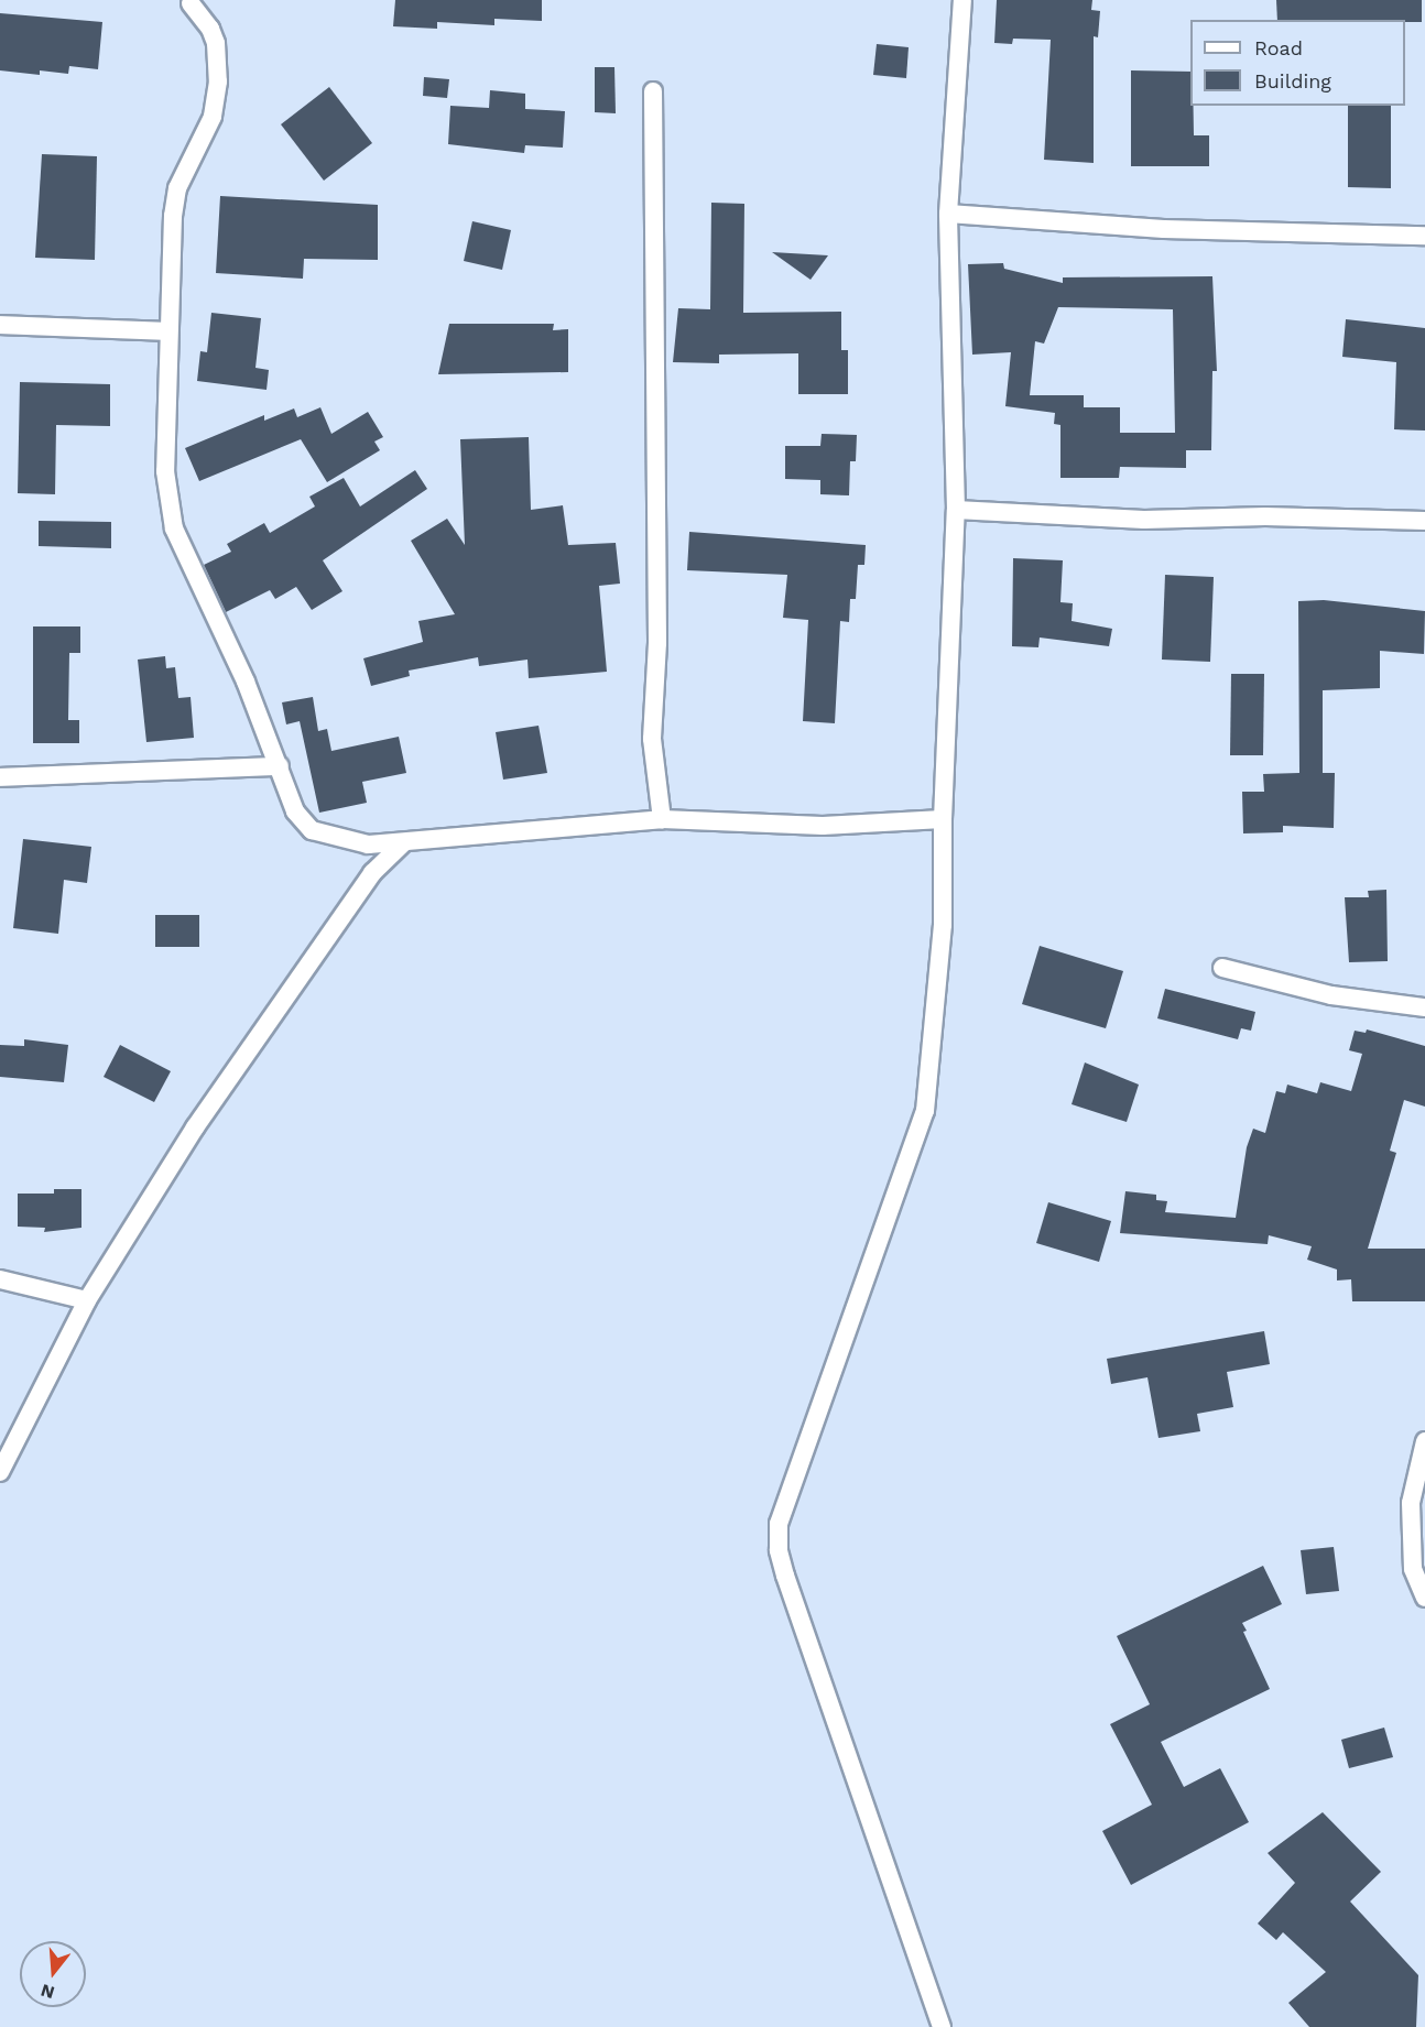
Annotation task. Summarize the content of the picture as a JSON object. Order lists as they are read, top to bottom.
{
  "legend": ["Road", "Building"],
  "north": "bottom"
}
